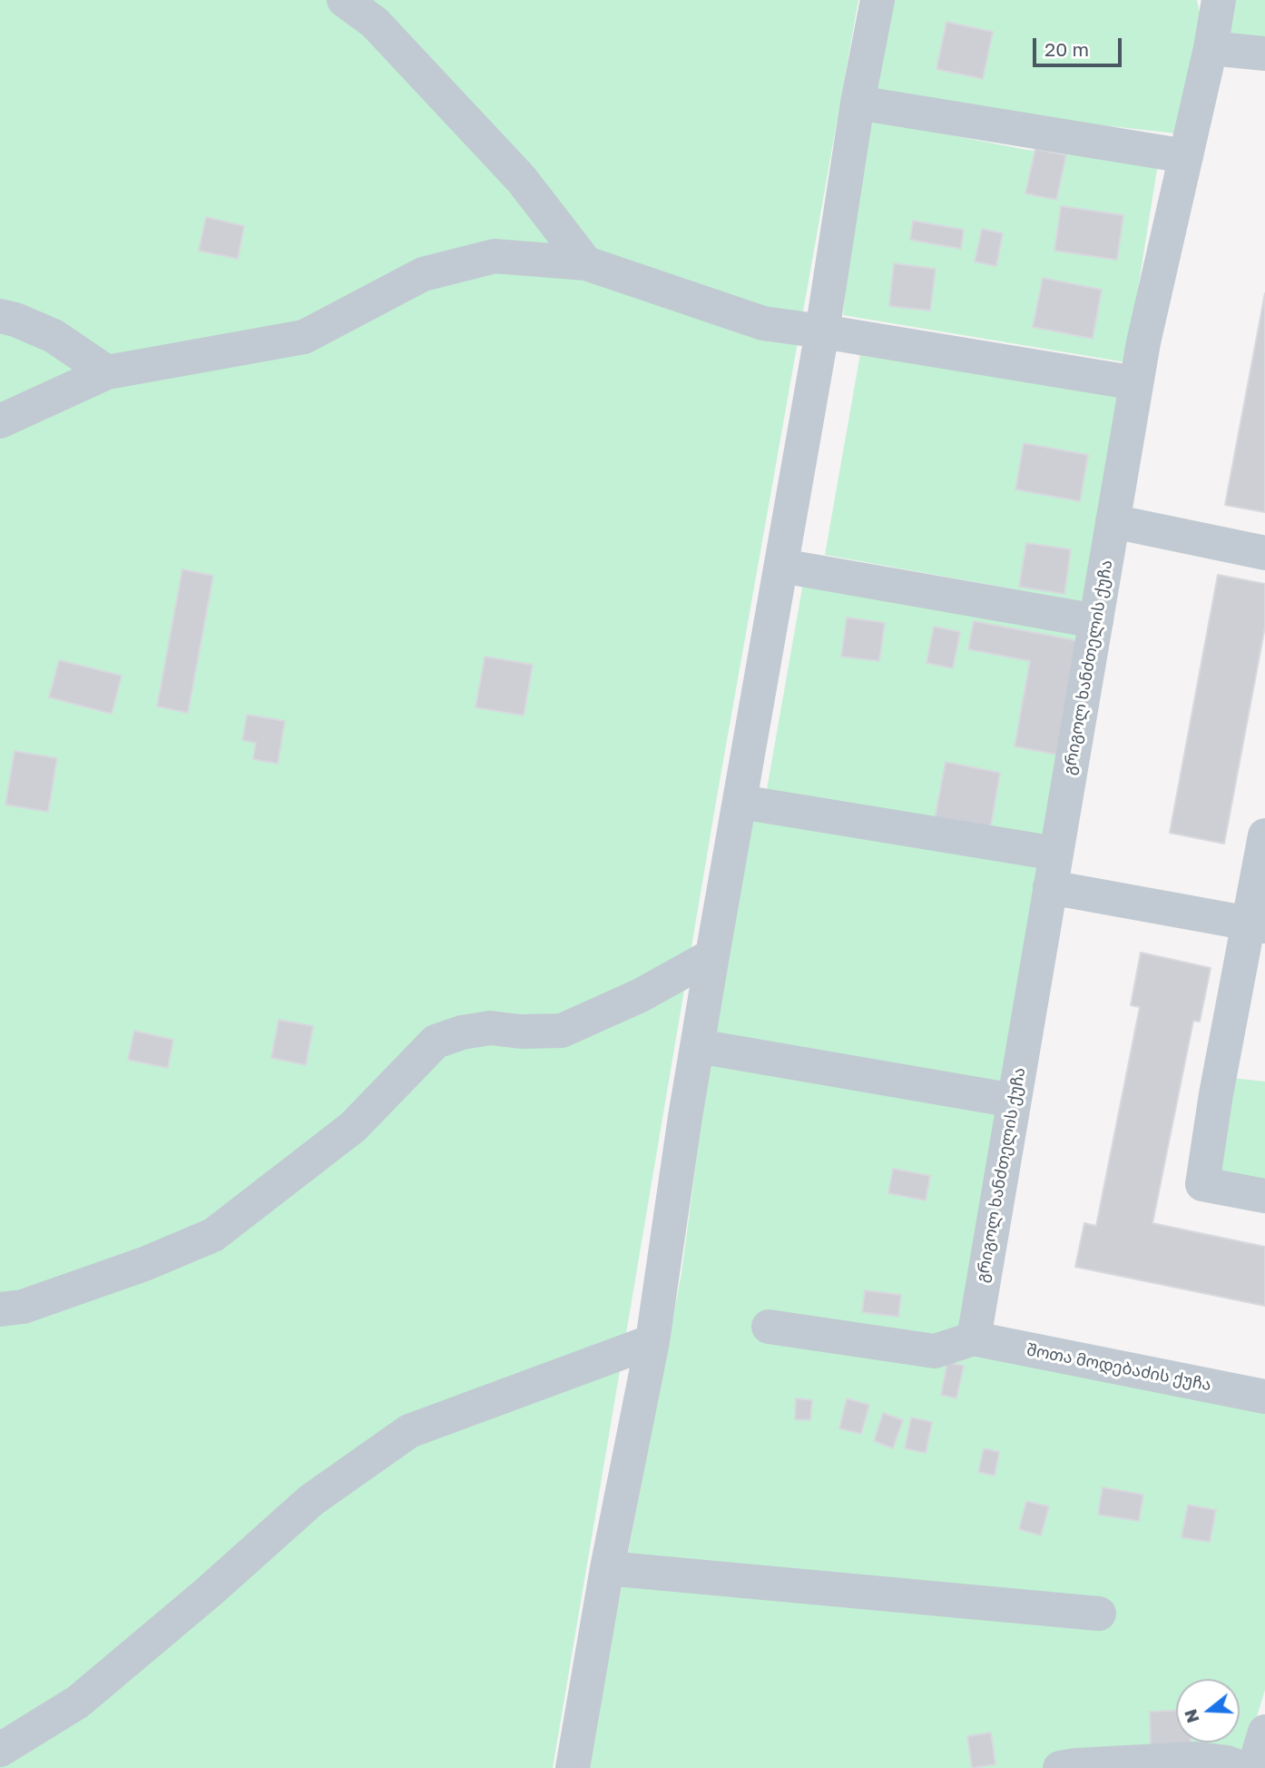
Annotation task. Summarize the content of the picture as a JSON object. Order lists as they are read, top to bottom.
{
  "streets": {
    "street": ["გრიგოლ ხანძთელის ქუჩა", "შოთა მოდებაძის ქუჩა"]
  },
  "crossings": [
    ["გრიგოლ ხანძთელის ქუჩა", "შოთა მოდებაძის ქუჩა"]
  ],
  "scale_bar": "20 m",
  "north": "left"
}
